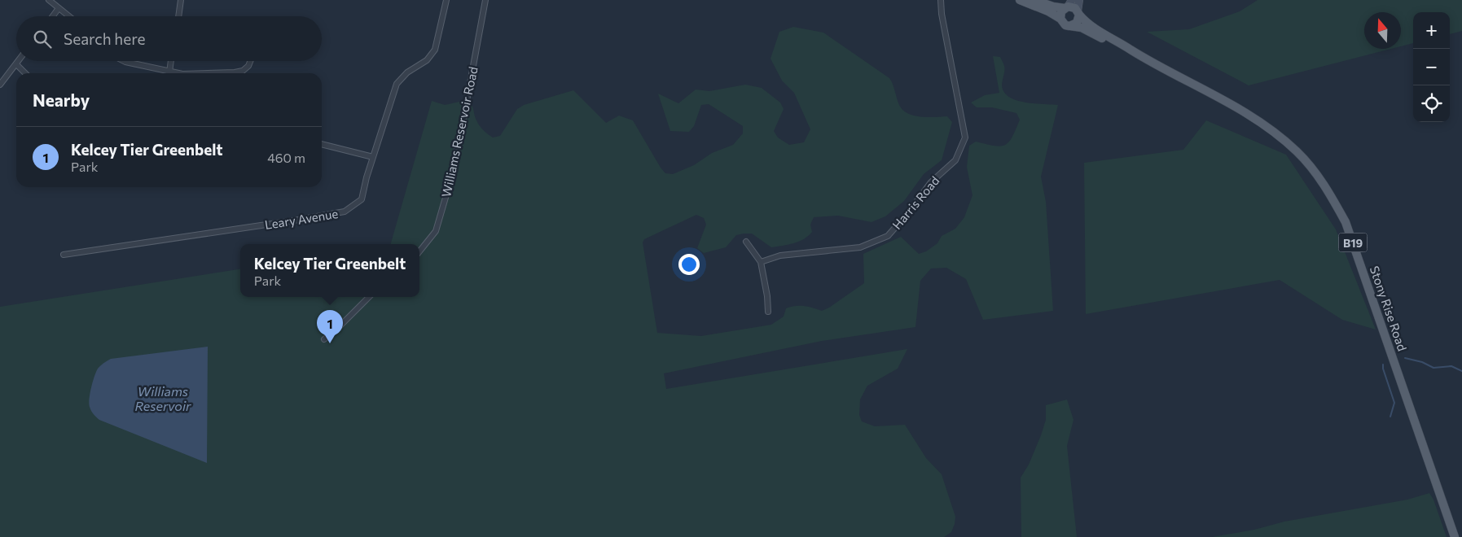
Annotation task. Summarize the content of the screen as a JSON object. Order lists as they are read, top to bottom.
{
  "streets": {
    "main road": ["B19", "Stony Rise Road"],
    "street": ["Williams Reservoir Road", "Harris Road", "Leary Avenue"]
  },
  "crossings": [
    ["B19", "Stony Rise Road"]
  ],
  "water": ["Williams Reservoir"],
  "north": "top",
  "page": {
    "map_buttons": ["+", "−"],
    "search": "Search here",
    "heading": "Nearby",
    "list": [
      {
        "mark": "1",
        "name": "Kelcey Tier Greenbelt",
        "note": "Park",
        "value": "460 m"
      }
    ],
    "popup": ["Kelcey Tier Greenbelt", "Park"],
    "pins": "1"
  }
}
